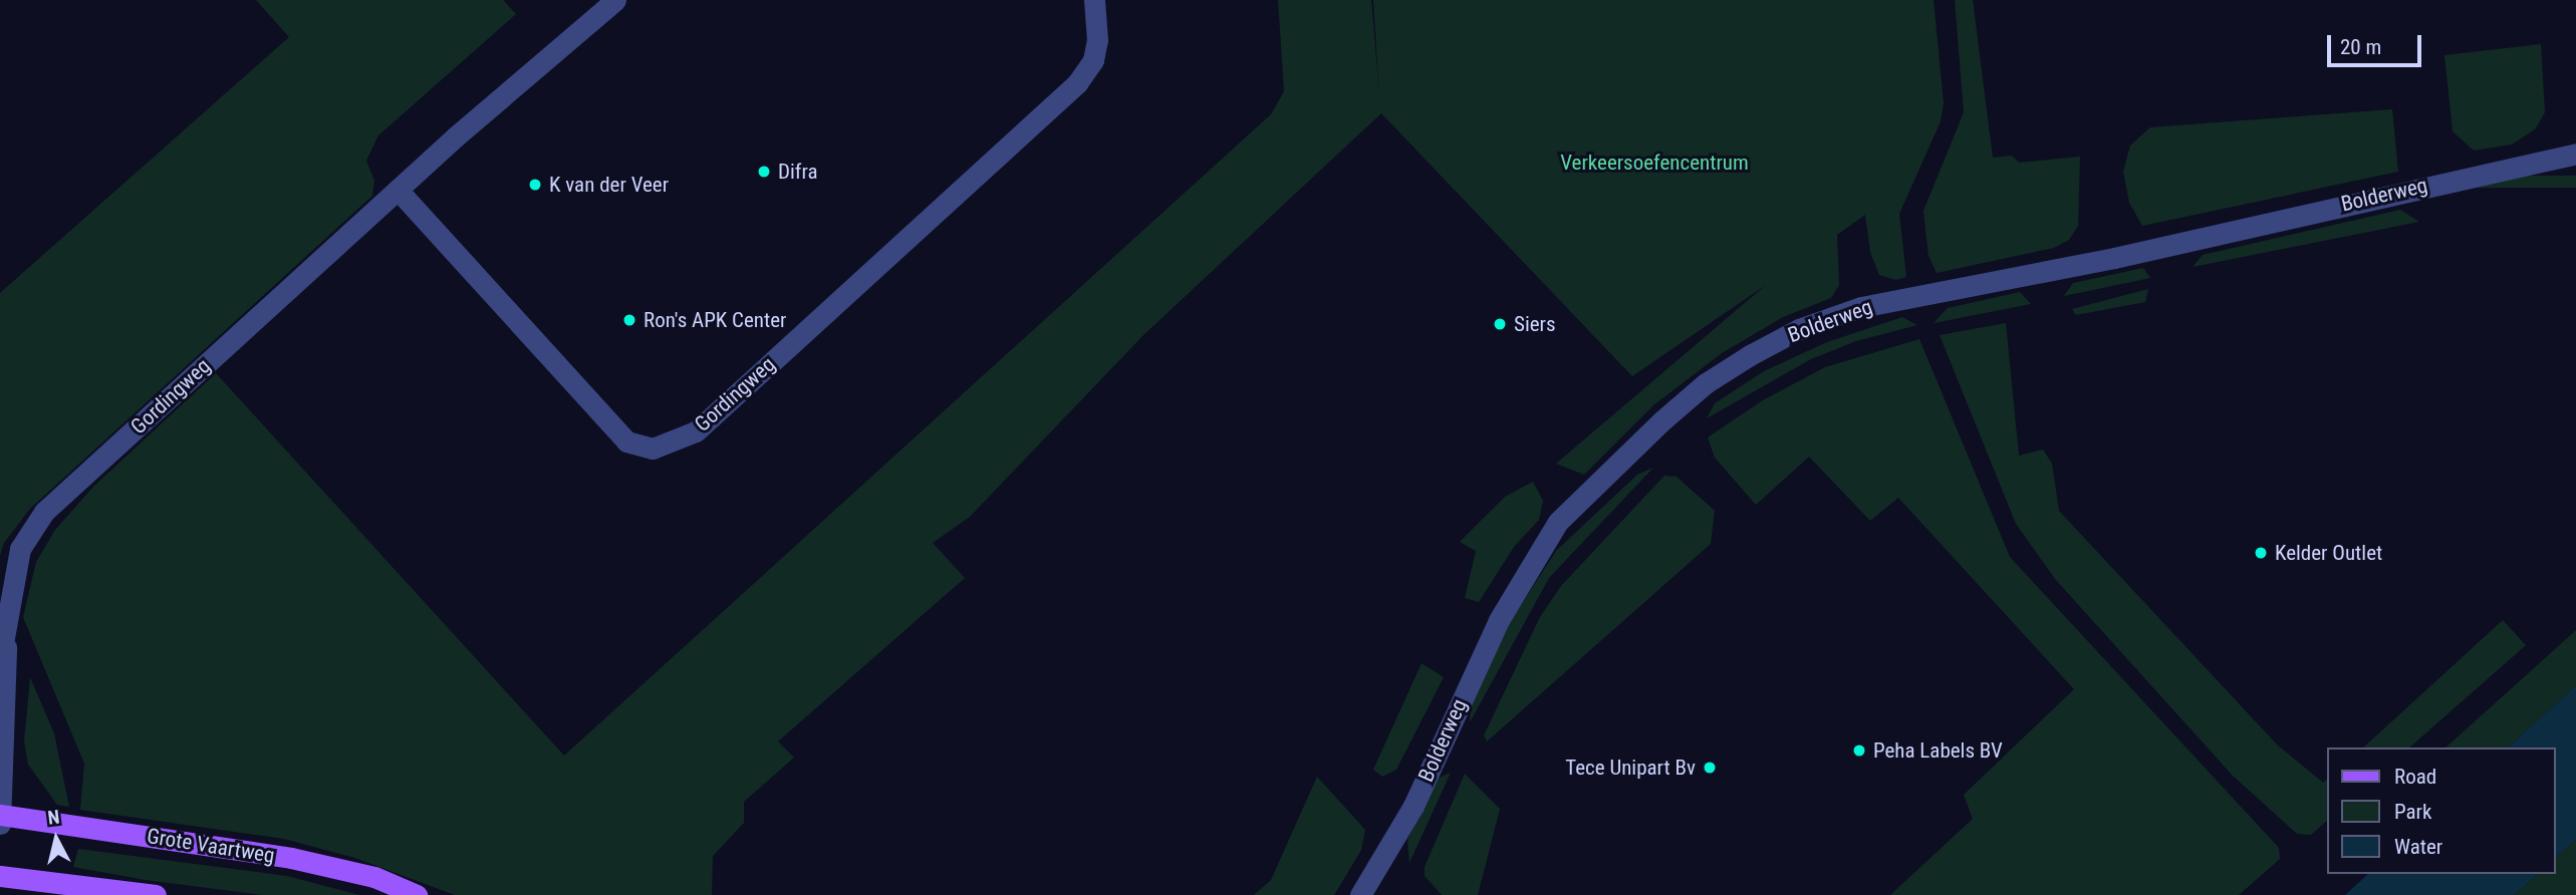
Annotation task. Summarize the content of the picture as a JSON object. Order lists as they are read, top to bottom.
{
  "streets": {
    "main road": ["Grote Vaartweg"],
    "street": ["Bolderweg", "Gordingweg"]
  },
  "crossings": [
    ["Gordingweg", "Grote Vaartweg"]
  ],
  "parks": ["Verkeersoefencentrum"],
  "places": [
    "Difra",
    "K van der Veer",
    "Ron's APK Center",
    "Siers",
    "Kelder Outlet",
    "Peha Labels BV",
    "Tece Unipart Bv"
  ],
  "legend": ["Road", "Park", "Water"],
  "scale_bar": "20 m",
  "north": "top"
}
